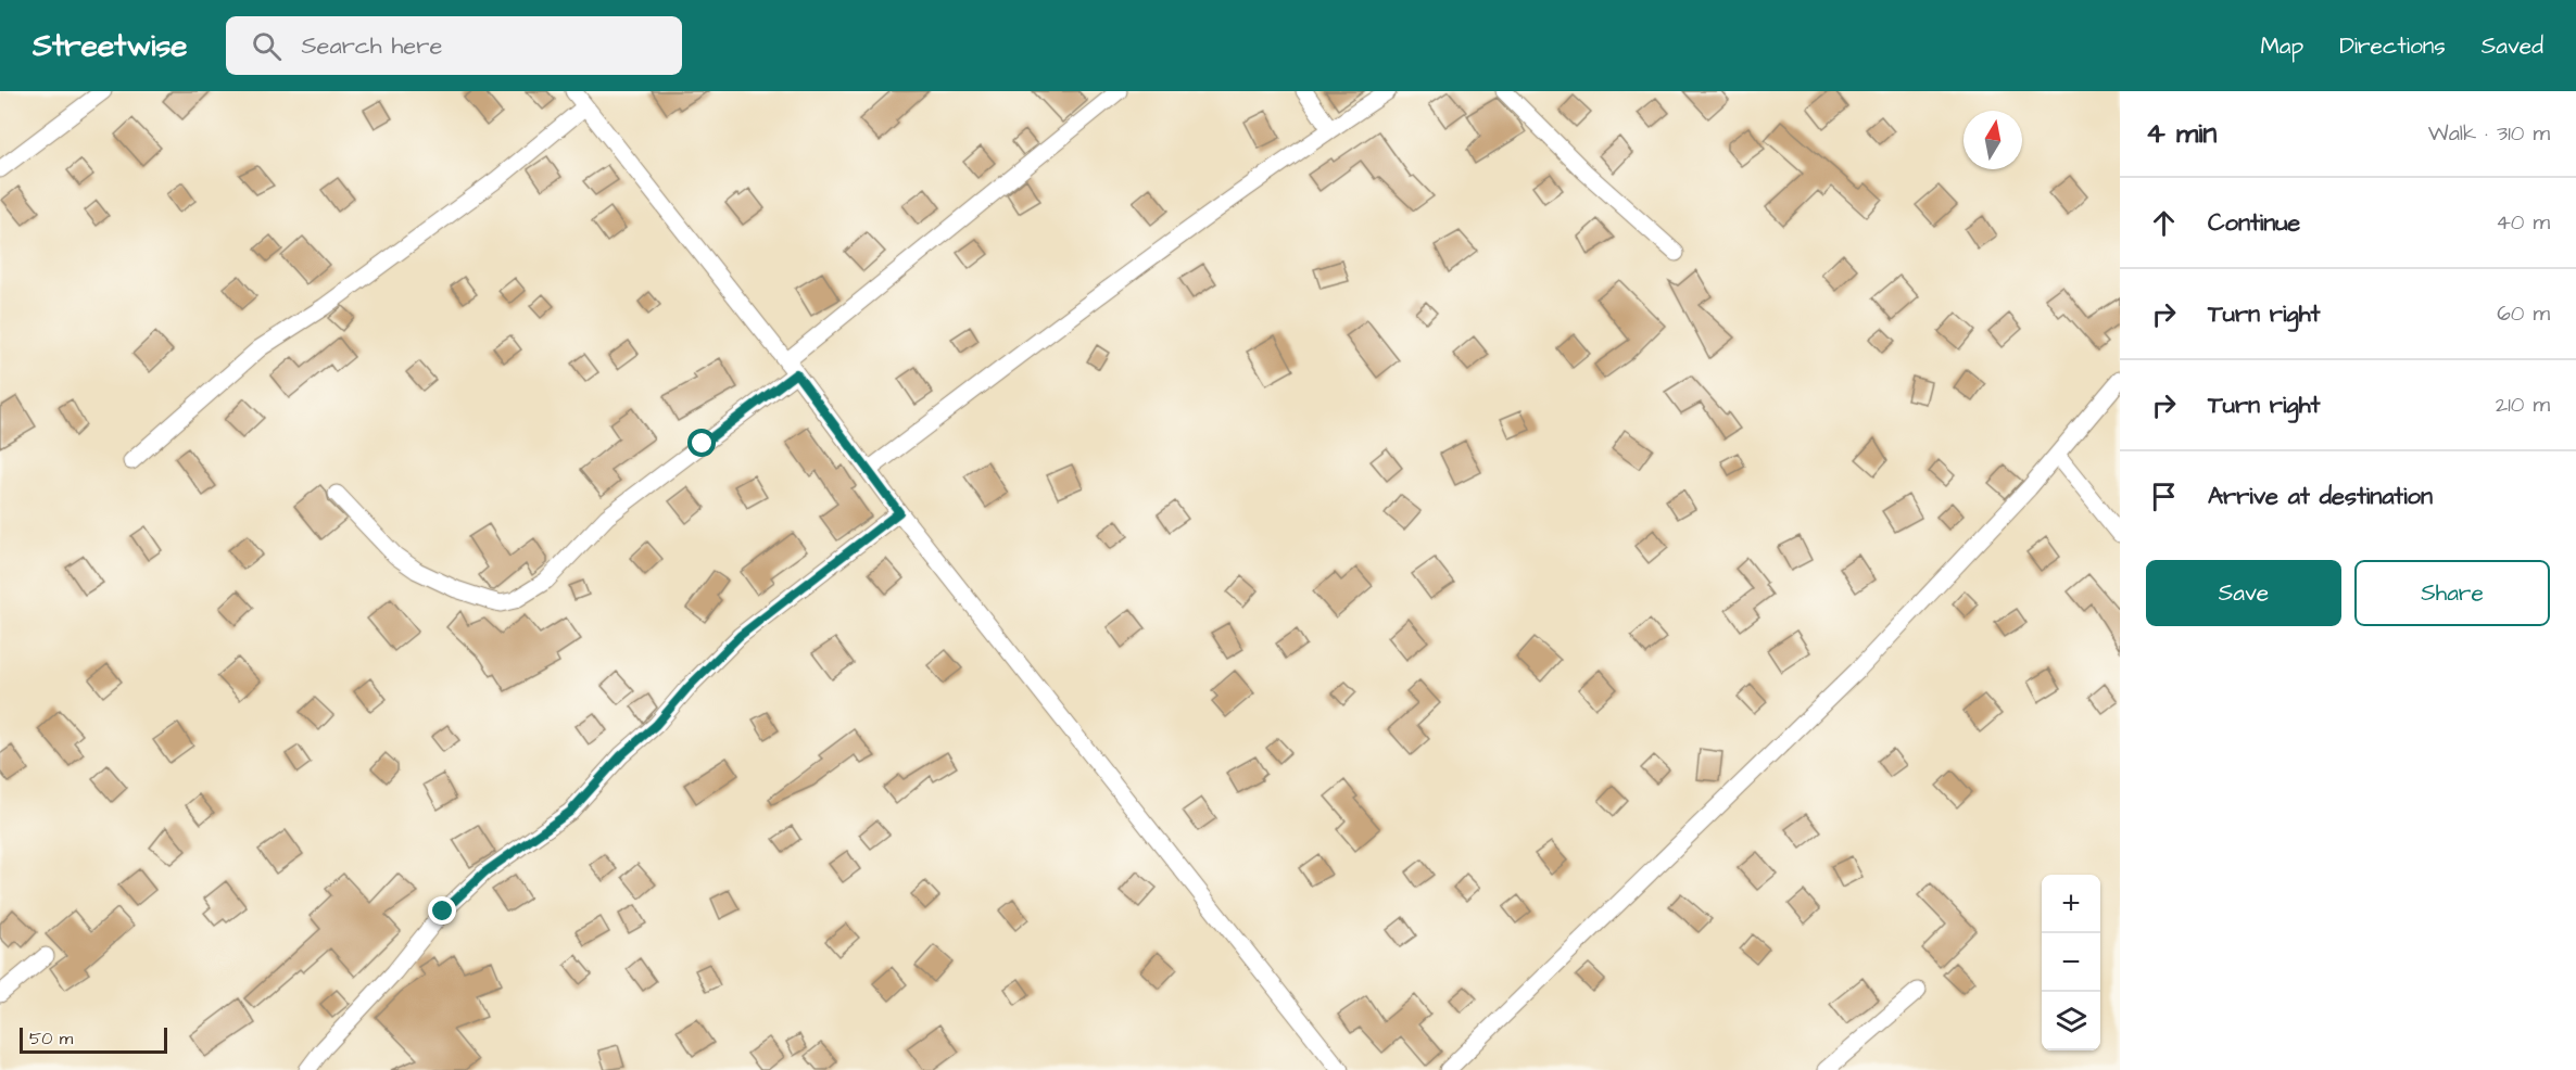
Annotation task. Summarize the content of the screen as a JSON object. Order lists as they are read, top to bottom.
{
  "scale_bar": "50 m",
  "north": "top",
  "page": {
    "header": "Streetwise",
    "search": "Search here",
    "nav": ["Map", "Directions", "Saved"],
    "heading": ["4 min", "Walk · 310 m"],
    "list": [
      ["Continue", "40 m"],
      ["Turn right", "60 m"],
      ["Turn right", "210 m"],
      "Arrive at destination"
    ],
    "buttons": ["Save", "Share"],
    "map_buttons": ["+", "−"],
    "scale": "50 m"
  }
}
